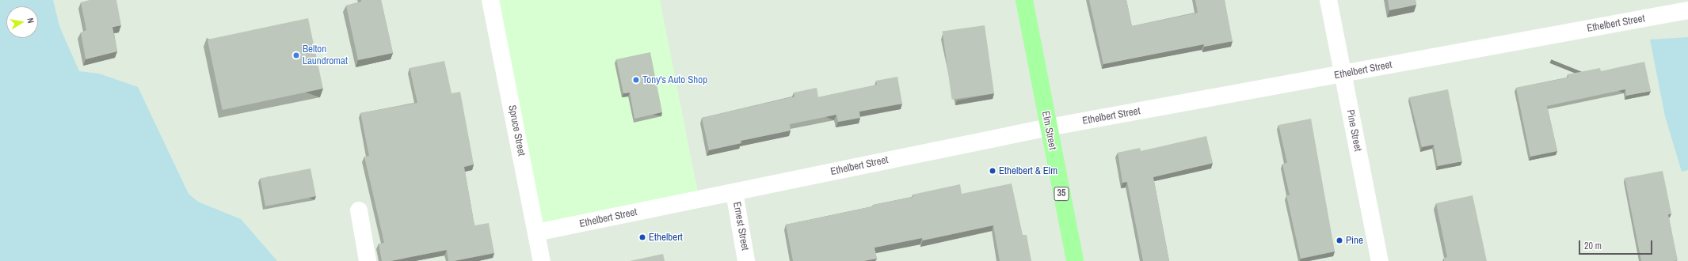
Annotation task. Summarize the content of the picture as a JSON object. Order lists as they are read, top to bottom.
{
  "streets": {
    "main road": ["Elm Street", "35"],
    "street": [
      "Ethelbert Street",
      "Spruce Street",
      "Pine Street",
      "Ernest Street"
    ]
  },
  "crossings": [
    ["Ethelbert Street", "Spruce Street"],
    ["Ethelbert Street", "Elm Street"],
    ["Ethelbert Street", "Pine Street"],
    ["Ethelbert Street", "Ernest Street"]
  ],
  "places": [
    "Belton Laundromat",
    "Tony's Auto Shop",
    "Ethelbert & Elm",
    "Ethelbert",
    "Pine"
  ],
  "scale_bar": "20 m",
  "north": "right"
}
